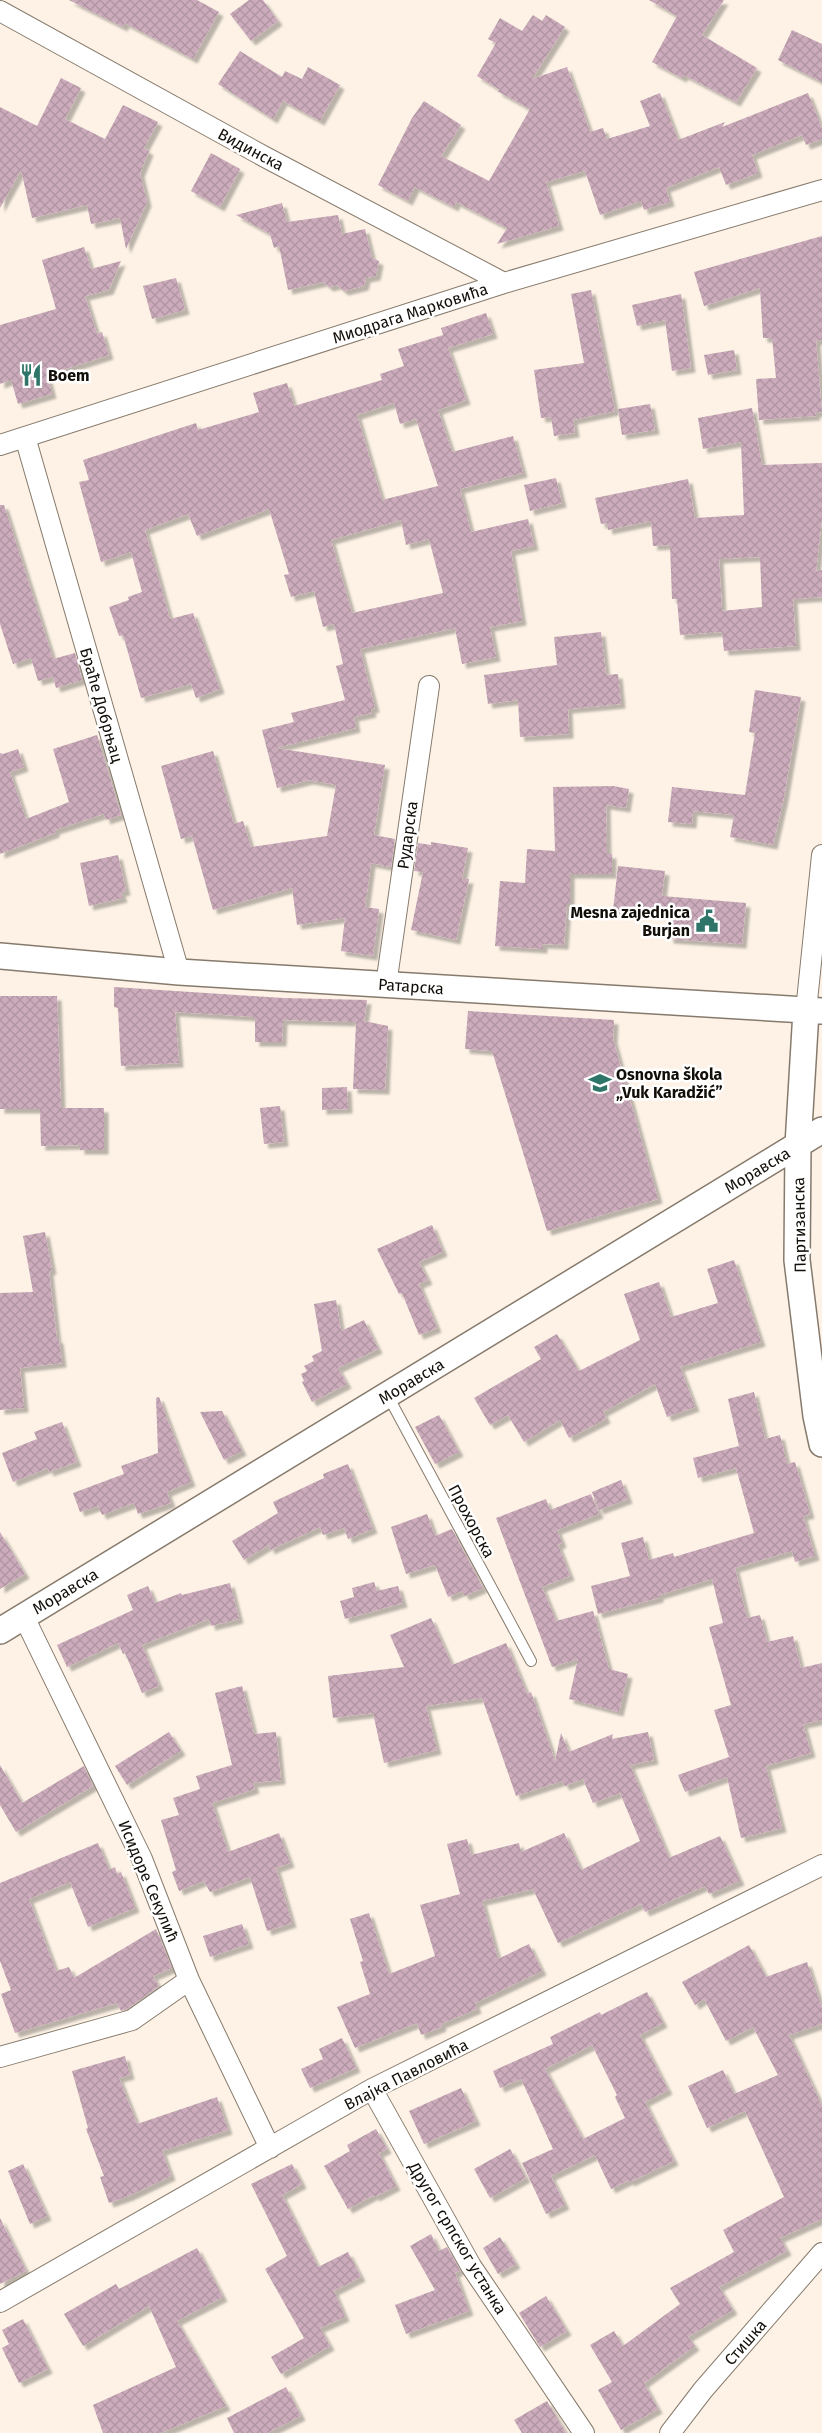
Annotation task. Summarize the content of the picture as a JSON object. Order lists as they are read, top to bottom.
{
  "streets": {
    "street": [
      "Видинска",
      "Миодрага Марковића",
      "Браће Добрњац",
      "Рударска",
      "Ратарска",
      "Моравска",
      "Партизанска",
      "Исидоре Секулић",
      "Влајка Павловића",
      "Другог српског устанка",
      "Стишка"
    ],
    "lane": ["Прохорска"]
  },
  "crossings": [
    ["Видинска", "Миодрага Марковића"],
    ["Миодрага Марковића", "Браће Добрњац"],
    ["Браће Добрњац", "Ратарска"],
    ["Рударска", "Ратарска"],
    ["Ратарска", "Партизанска"],
    ["Моравска", "Партизанска"],
    ["Моравска", "Прохорска"],
    ["Моравска", "Исидоре Секулић"],
    ["Исидоре Секулић", "Влајка Павловића"],
    ["Влајка Павловића", "Другог српског устанка"]
  ],
  "places": {
    "restaurant": ["Boem"],
    "public building": ["Mesna zajednica Burjan"],
    "school or university": ["Osnovna škola „Vuk Karadžić”"]
  }
}
